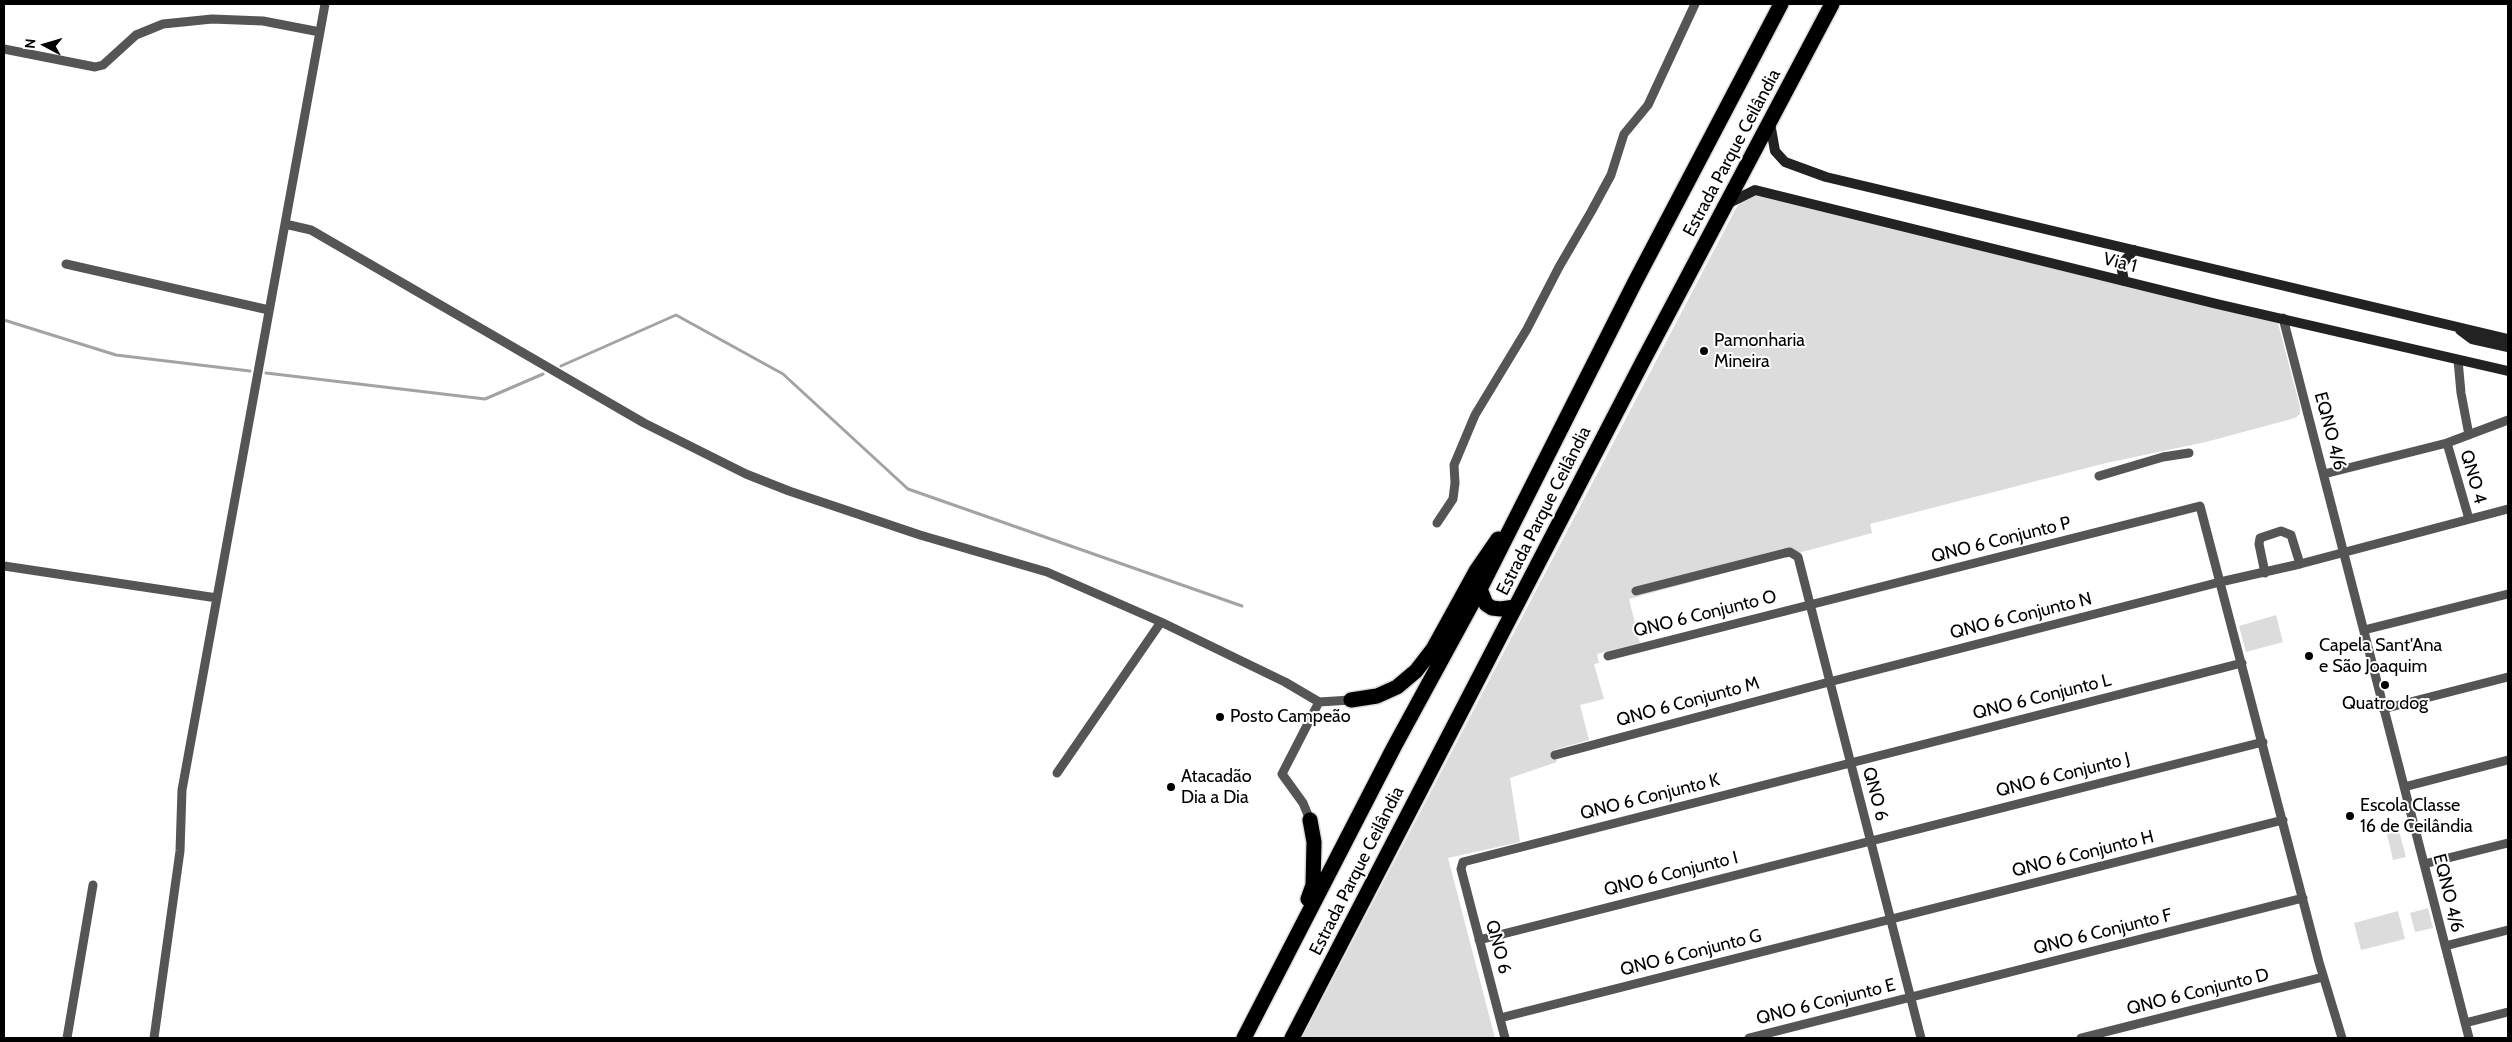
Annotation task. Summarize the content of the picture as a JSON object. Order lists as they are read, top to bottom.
{
  "streets": {
    "highway": ["Estrada Parque Ceilândia"],
    "main road": ["Via 1"],
    "street": [
      "EQNO 4/6",
      "QNO 4",
      "QNO 6 Conjunto P",
      "QNO 6 Conjunto O",
      "QNO 6 Conjunto N",
      "QNO 6 Conjunto L",
      "QNO 6 Conjunto M",
      "QNO 6 Conjunto J",
      "QNO 6",
      "QNO 6 Conjunto K",
      "QNO 6 Conjunto H",
      "QNO 6 Conjunto I",
      "QNO 6 Conjunto F",
      "QNO 6 Conjunto G",
      "QNO 6 Conjunto D",
      "QNO 6 Conjunto E"
    ]
  },
  "crossings": [
    ["Estrada Parque Ceilândia", "Via 1"],
    ["Via 1", "EQNO 4/6"],
    ["QNO 6 Conjunto P", "QNO 6 Conjunto O"],
    ["QNO 6 Conjunto P", "QNO 6 Conjunto N"],
    ["QNO 6 Conjunto P", "QNO 6"],
    ["QNO 6 Conjunto O", "QNO 6"],
    ["QNO 6 Conjunto N", "QNO 6 Conjunto M"],
    ["QNO 6 Conjunto N", "QNO 6"],
    ["QNO 6 Conjunto L", "QNO 6"],
    ["QNO 6 Conjunto L", "QNO 6 Conjunto K"],
    ["QNO 6 Conjunto M", "QNO 6"],
    ["QNO 6 Conjunto J", "QNO 6"],
    ["QNO 6 Conjunto J", "QNO 6 Conjunto I"],
    ["QNO 6", "QNO 6 Conjunto K"],
    ["QNO 6", "QNO 6 Conjunto H"],
    ["QNO 6", "QNO 6 Conjunto I"],
    ["QNO 6", "QNO 6 Conjunto F"],
    ["QNO 6", "QNO 6 Conjunto G"],
    ["QNO 6", "QNO 6 Conjunto E"],
    ["QNO 6 Conjunto H", "QNO 6 Conjunto G"],
    ["QNO 6 Conjunto F", "QNO 6 Conjunto E"]
  ],
  "places": [
    "Pamonharia Mineira",
    "Capela Sant'Ana e São Joaquim",
    "Quatro dog",
    "Posto Campeão",
    "Atacadão Dia a Dia",
    "Escola Classe 16 de Ceilândia"
  ],
  "north": "left"
}
